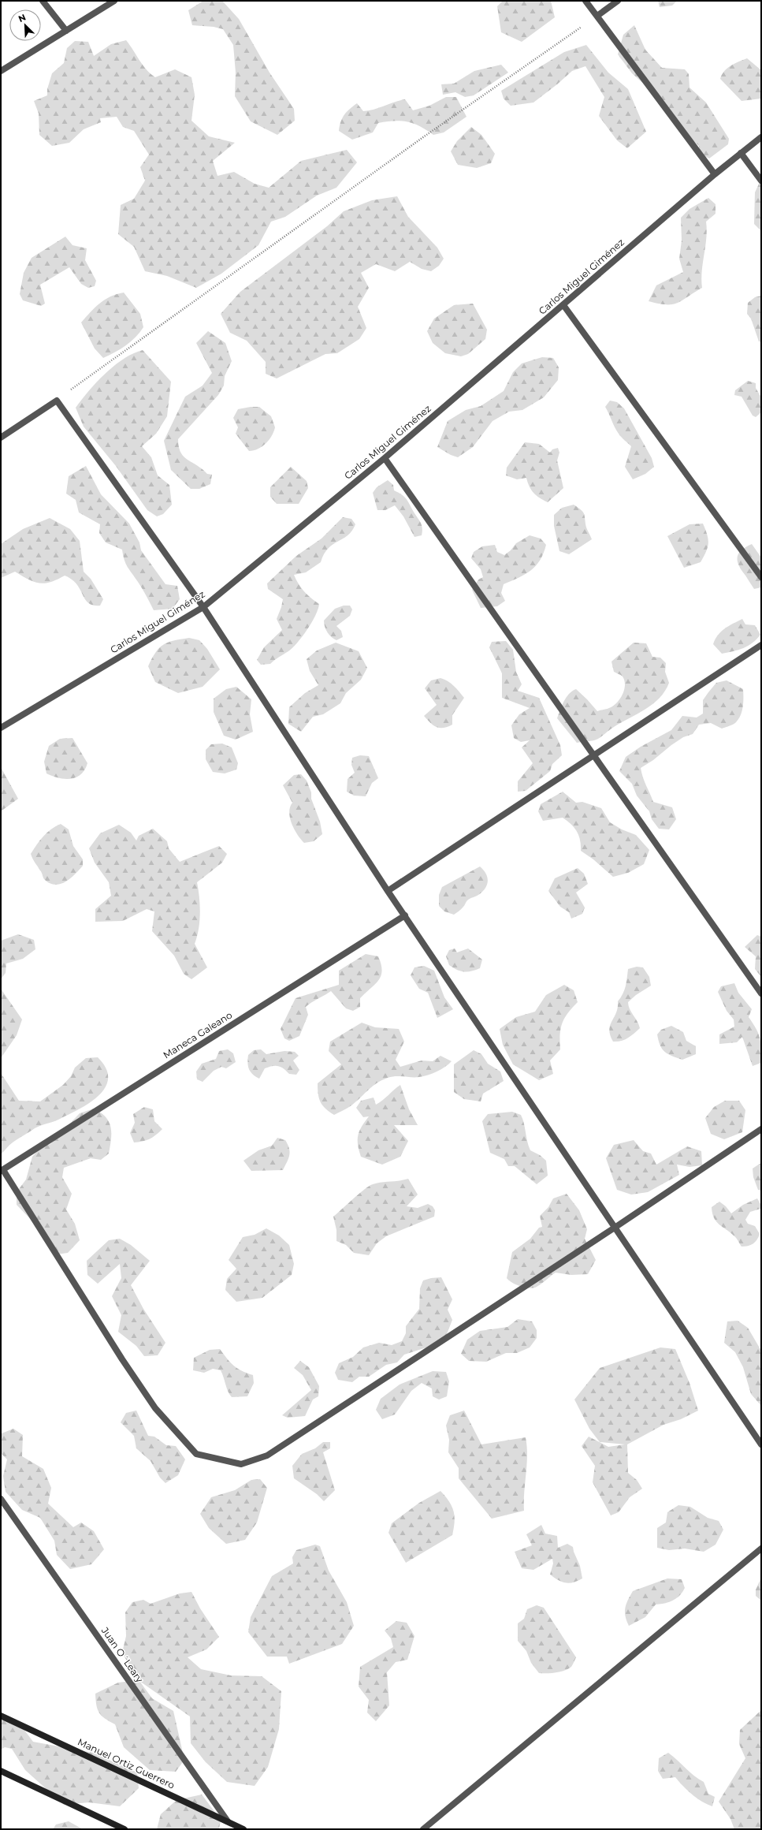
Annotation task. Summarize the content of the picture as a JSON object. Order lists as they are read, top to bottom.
{
  "streets": {
    "street": [
      "Carlos Miguel Giménez",
      "Maneca Galeano",
      "Juan O´Leary",
      "Manuel Ortiz Guerrero"
    ]
  },
  "crossings": [
    ["Juan O´Leary", "Manuel Ortiz Guerrero"]
  ],
  "north": "top left"
}
